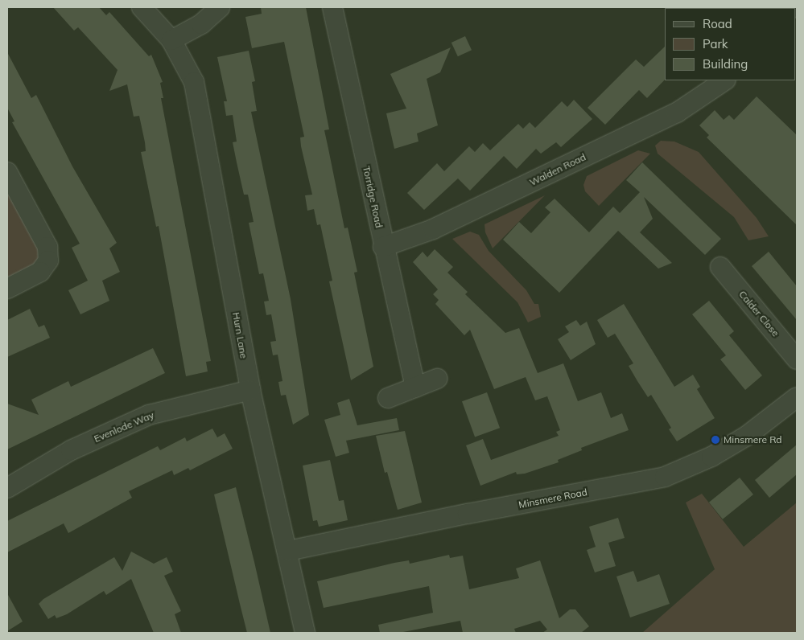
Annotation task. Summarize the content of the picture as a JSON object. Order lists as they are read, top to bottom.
{
  "streets": {
    "street": [
      "Walden Road",
      "Torridge Road",
      "Calder Close",
      "Hurn Lane",
      "Evenlode Way",
      "Minsmere Road"
    ]
  },
  "crossings": [
    ["Walden Road", "Torridge Road"],
    ["Hurn Lane", "Evenlode Way"],
    ["Hurn Lane", "Minsmere Road"]
  ],
  "places": ["Minsmere Rd"],
  "legend": ["Road", "Park", "Building"]
}
